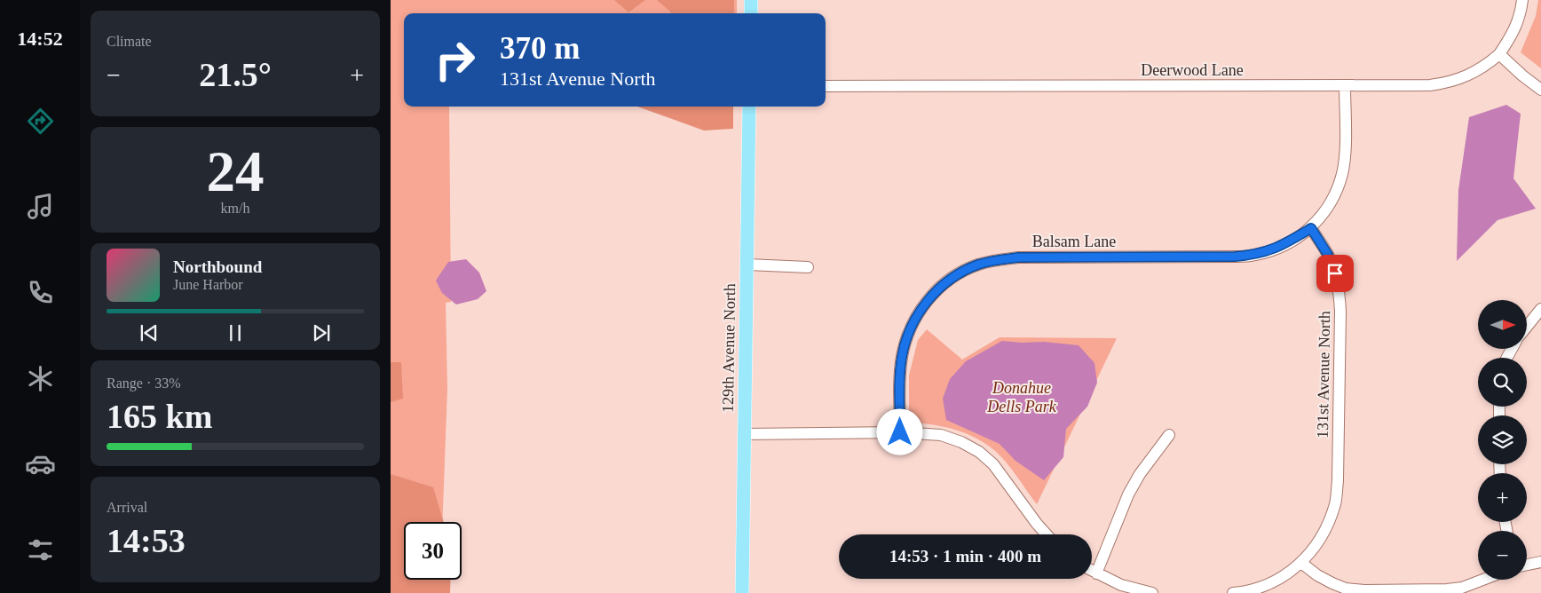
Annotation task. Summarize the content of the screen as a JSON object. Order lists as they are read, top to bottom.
{
  "streets": {
    "main road": ["129th Avenue North"],
    "street": ["Deerwood Lane", "Balsam Lane", "131st Avenue North"]
  },
  "crossings": [
    ["Balsam Lane", "131st Avenue North"]
  ],
  "parks": ["Donahue Dells Park"],
  "north": "right",
  "page": {
    "tabs": "14:52",
    "tile": [
      "Climate",
      ["24", "km/h"],
      ["Range · 33%", "165 km"],
      ["Arrival", "14:53"]
    ],
    "turn": ["370 m", "131st Avenue North"],
    "heat": ["−", "21.5°", "+"],
    "song": ["Northbound", "June Harbor"],
    "map_buttons": ["+", "−"],
    "limit": "30",
    "trip": "14:53 · 1 min · 400 m"
  }
}
